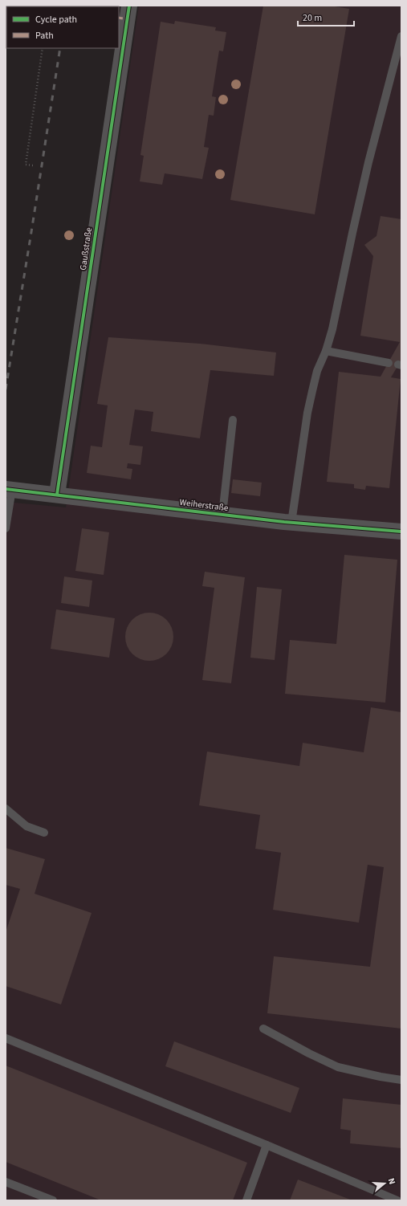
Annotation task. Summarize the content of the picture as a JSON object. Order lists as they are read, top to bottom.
{
  "streets": {
    "street": ["Gaußstraße", "Weiherstraße"]
  },
  "crossings": [
    ["Gaußstraße", "Weiherstraße"]
  ],
  "legend": ["Cycle path", "Path"],
  "scale_bar": "20 m",
  "north": "right"
}
